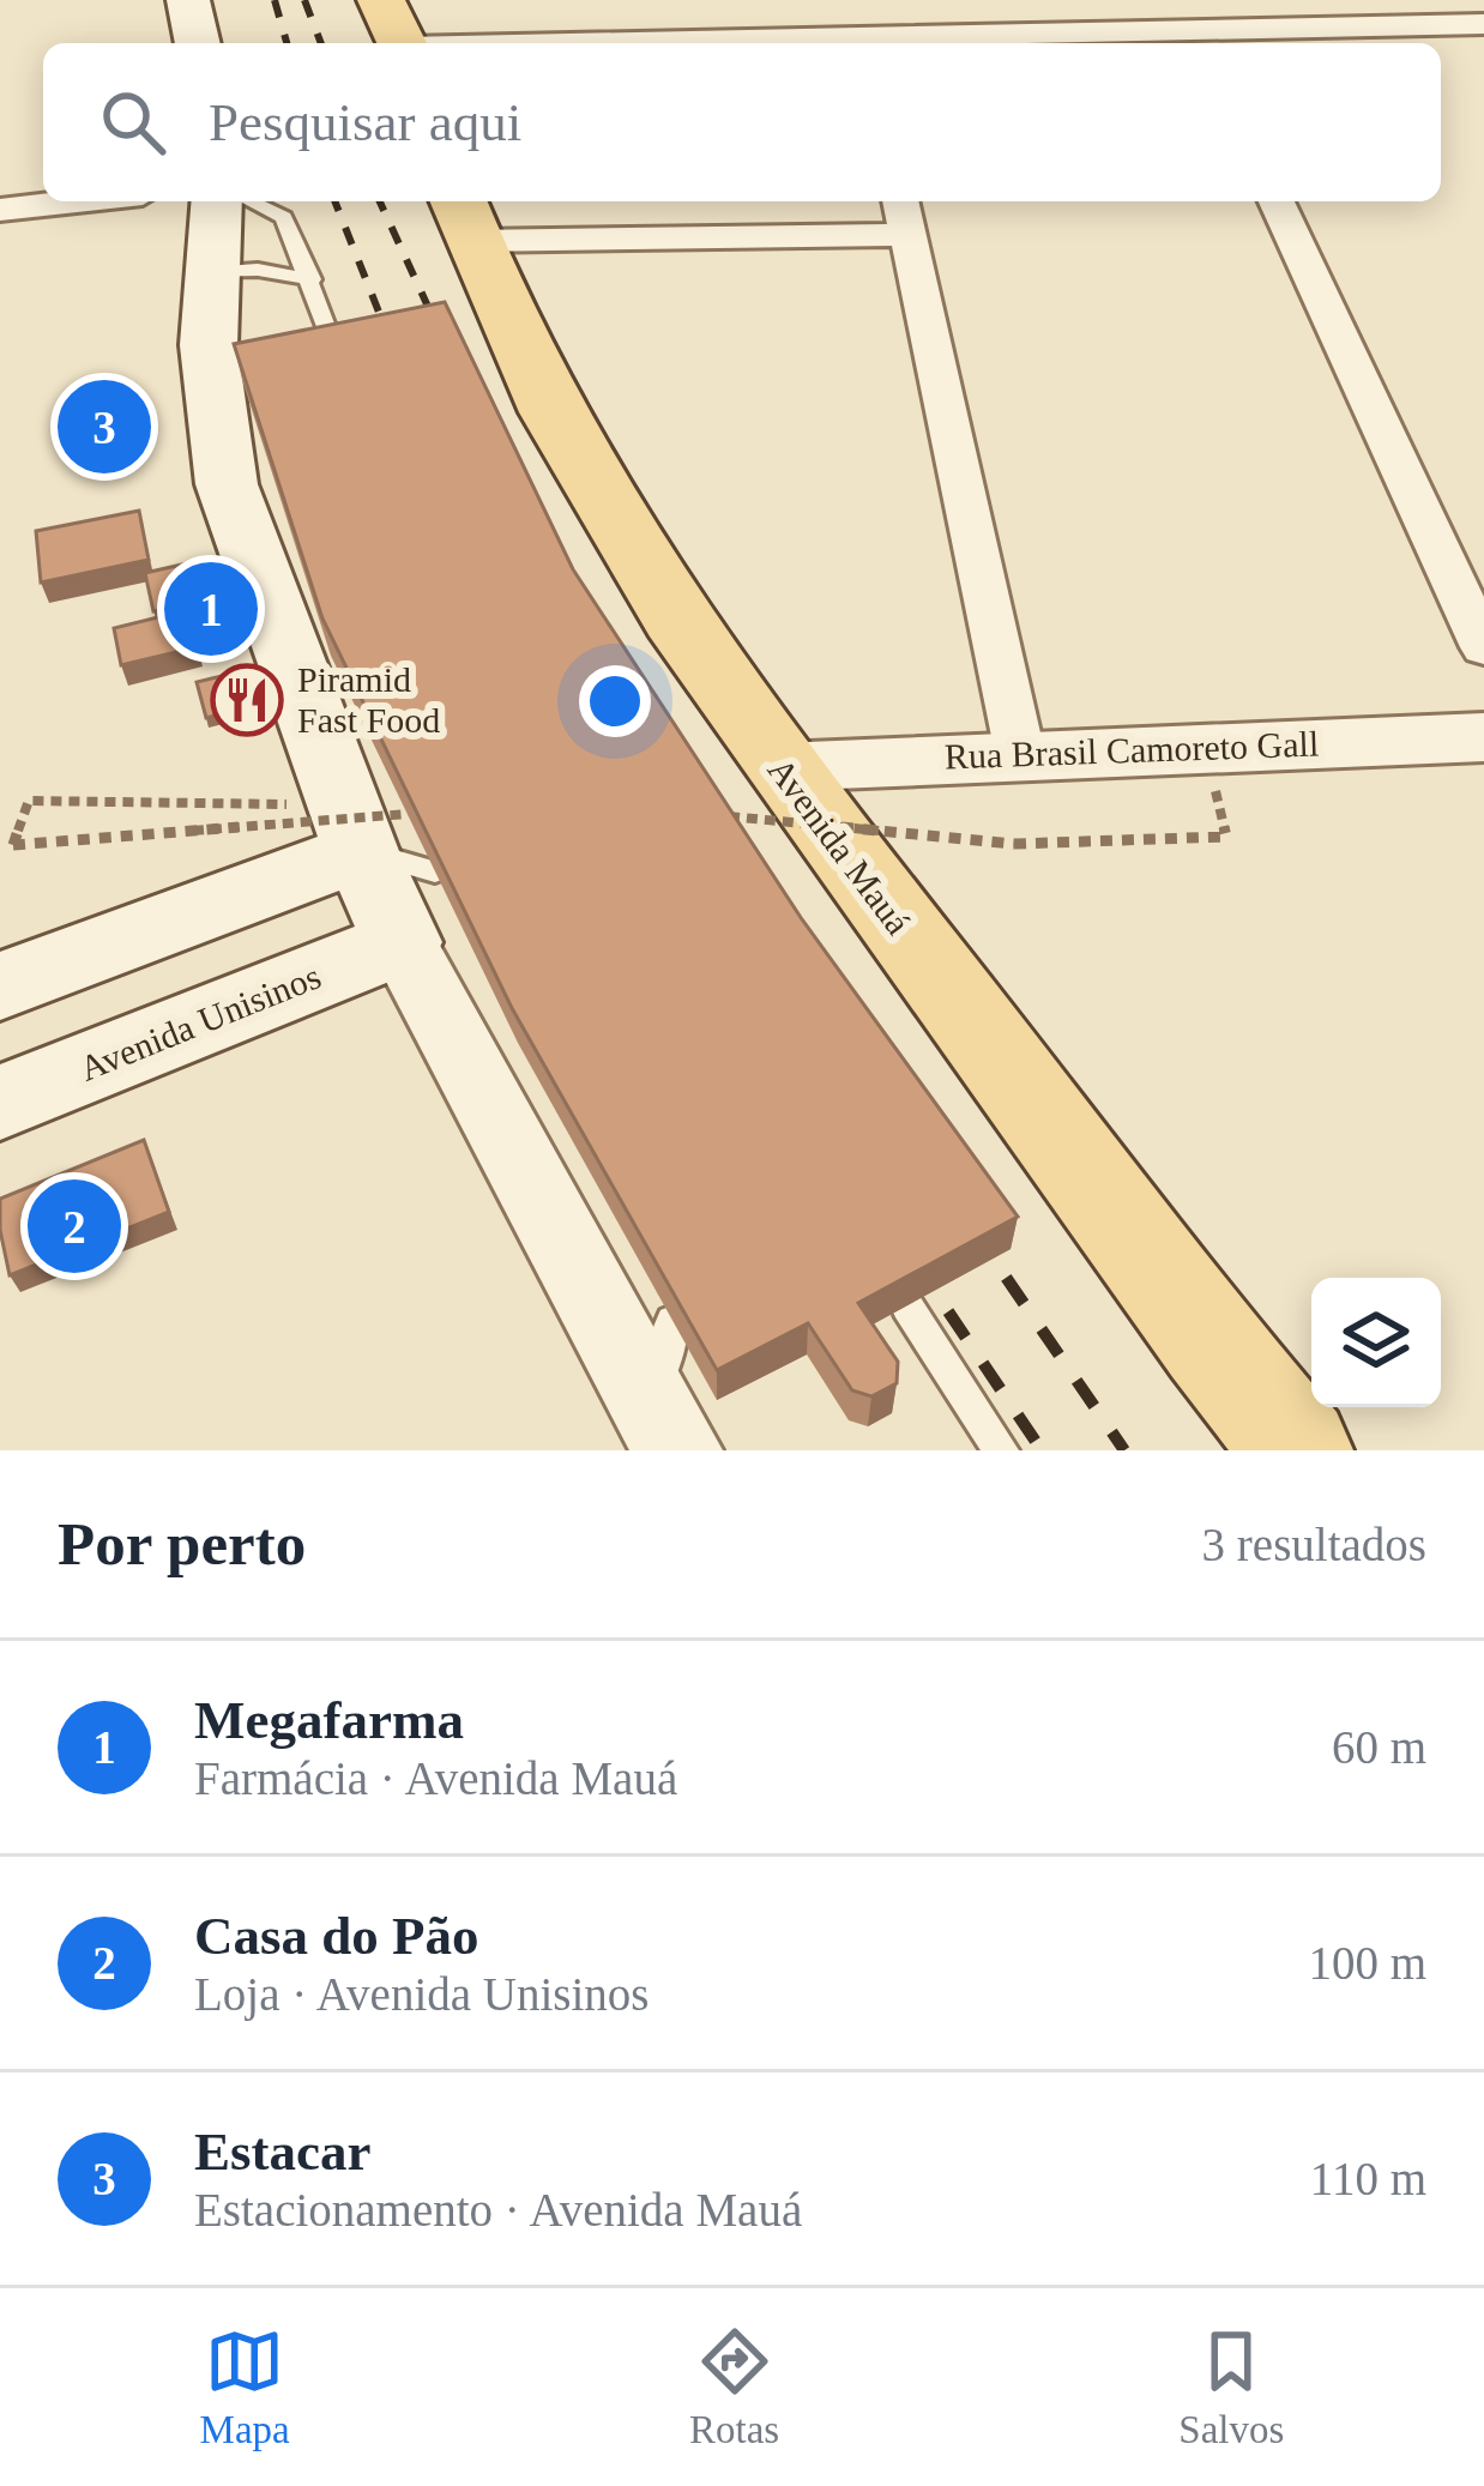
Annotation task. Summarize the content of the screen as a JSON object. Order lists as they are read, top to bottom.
{
  "streets": {
    "main road": ["Avenida Mauá", "Avenida Unisinos"],
    "street": ["Rua Brasil Camoreto Gall"]
  },
  "crossings": [
    ["Rua Brasil Camoreto Gall", "Avenida Mauá"]
  ],
  "places": {
    "restaurant": ["Piramid Fast Food"]
  },
  "page": {
    "search": "Pesquisar aqui",
    "pins": ["3", "1", "2"],
    "heading": ["Por perto", "3 resultados"],
    "list": [
      {
        "mark": "1",
        "name": "Megafarma",
        "note": "Farmácia · Avenida Mauá",
        "value": "60 m"
      },
      {
        "mark": "2",
        "name": "Casa do Pão",
        "note": "Loja · Avenida Unisinos",
        "value": "100 m"
      },
      {
        "mark": "3",
        "name": "Estacar",
        "note": "Estacionamento · Avenida Mauá",
        "value": "110 m"
      }
    ],
    "nav": ["Mapa", "Rotas", "Salvos"]
  }
}
